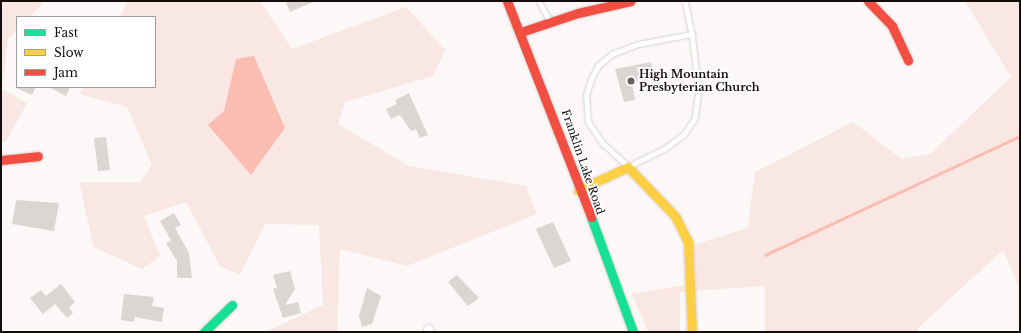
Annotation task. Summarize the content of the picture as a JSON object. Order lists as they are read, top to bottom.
{
  "streets": {
    "street": ["Franklin Lake Road"]
  },
  "places": ["High Mountain Presbyterian Church"],
  "legend": ["Fast", "Slow", "Jam"]
}
